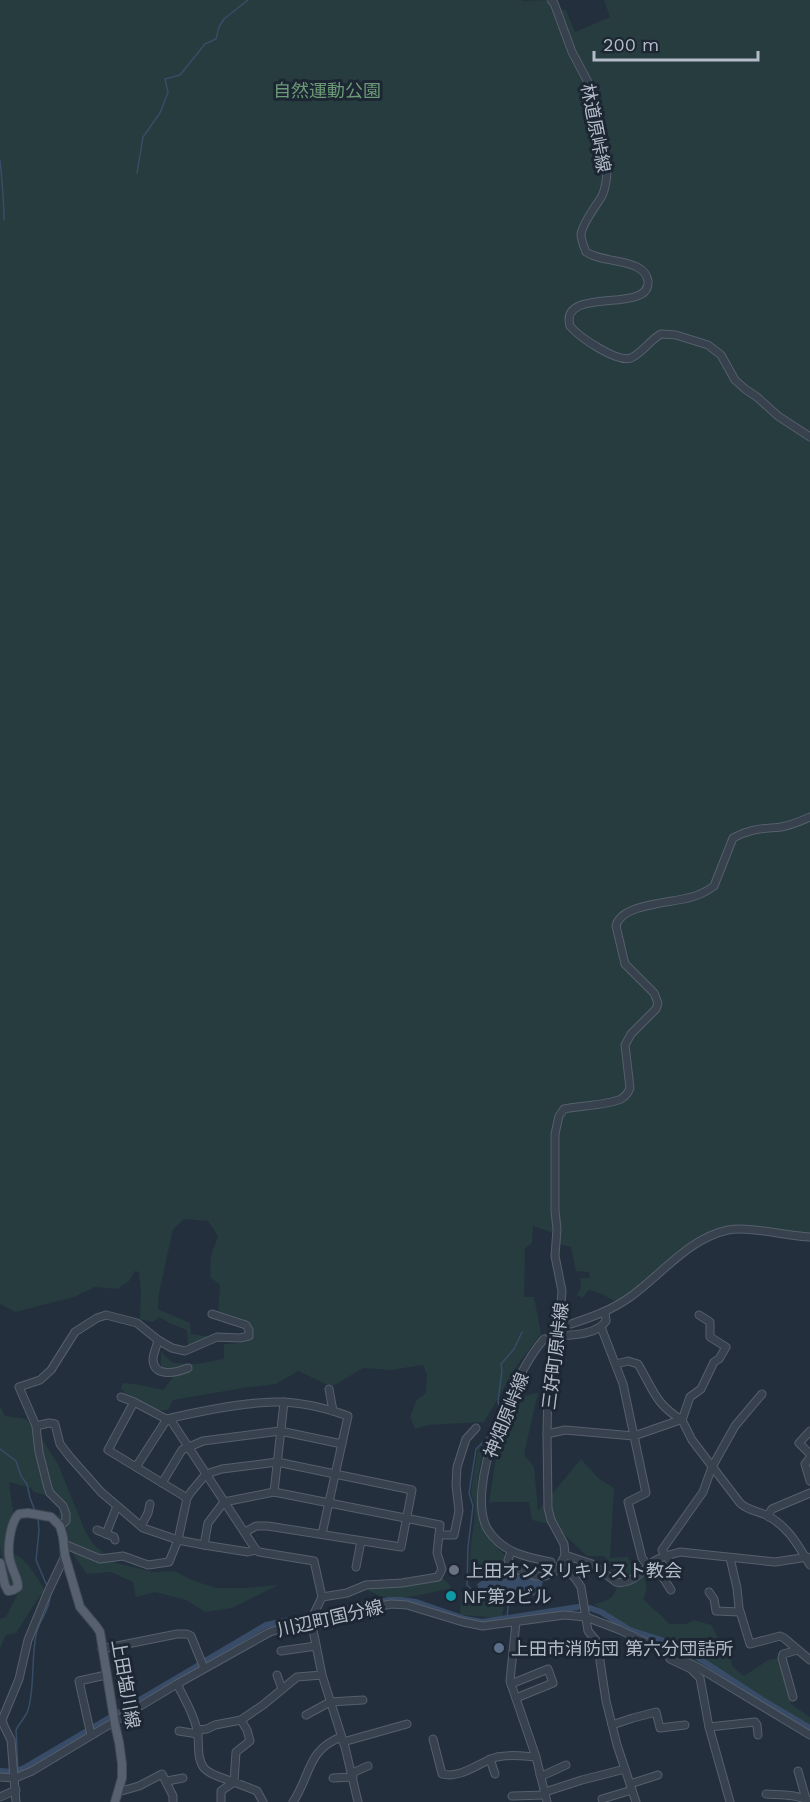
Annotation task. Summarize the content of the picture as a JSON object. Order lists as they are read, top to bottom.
{
  "streets": {
    "main road": ["上田塩川線"],
    "street": [
      "林道原峠線",
      "三好町原峠線",
      "神畑原峠線",
      "川辺町国分線"
    ]
  },
  "crossings": [
    ["川辺町国分線", "上田塩川線"]
  ],
  "parks": ["自然運動公園"],
  "places": ["上田オンヌリキリスト教会", "NF第2ビル", "上田市消防団 第六分団詰所"],
  "scale_bar": "200 m"
}
